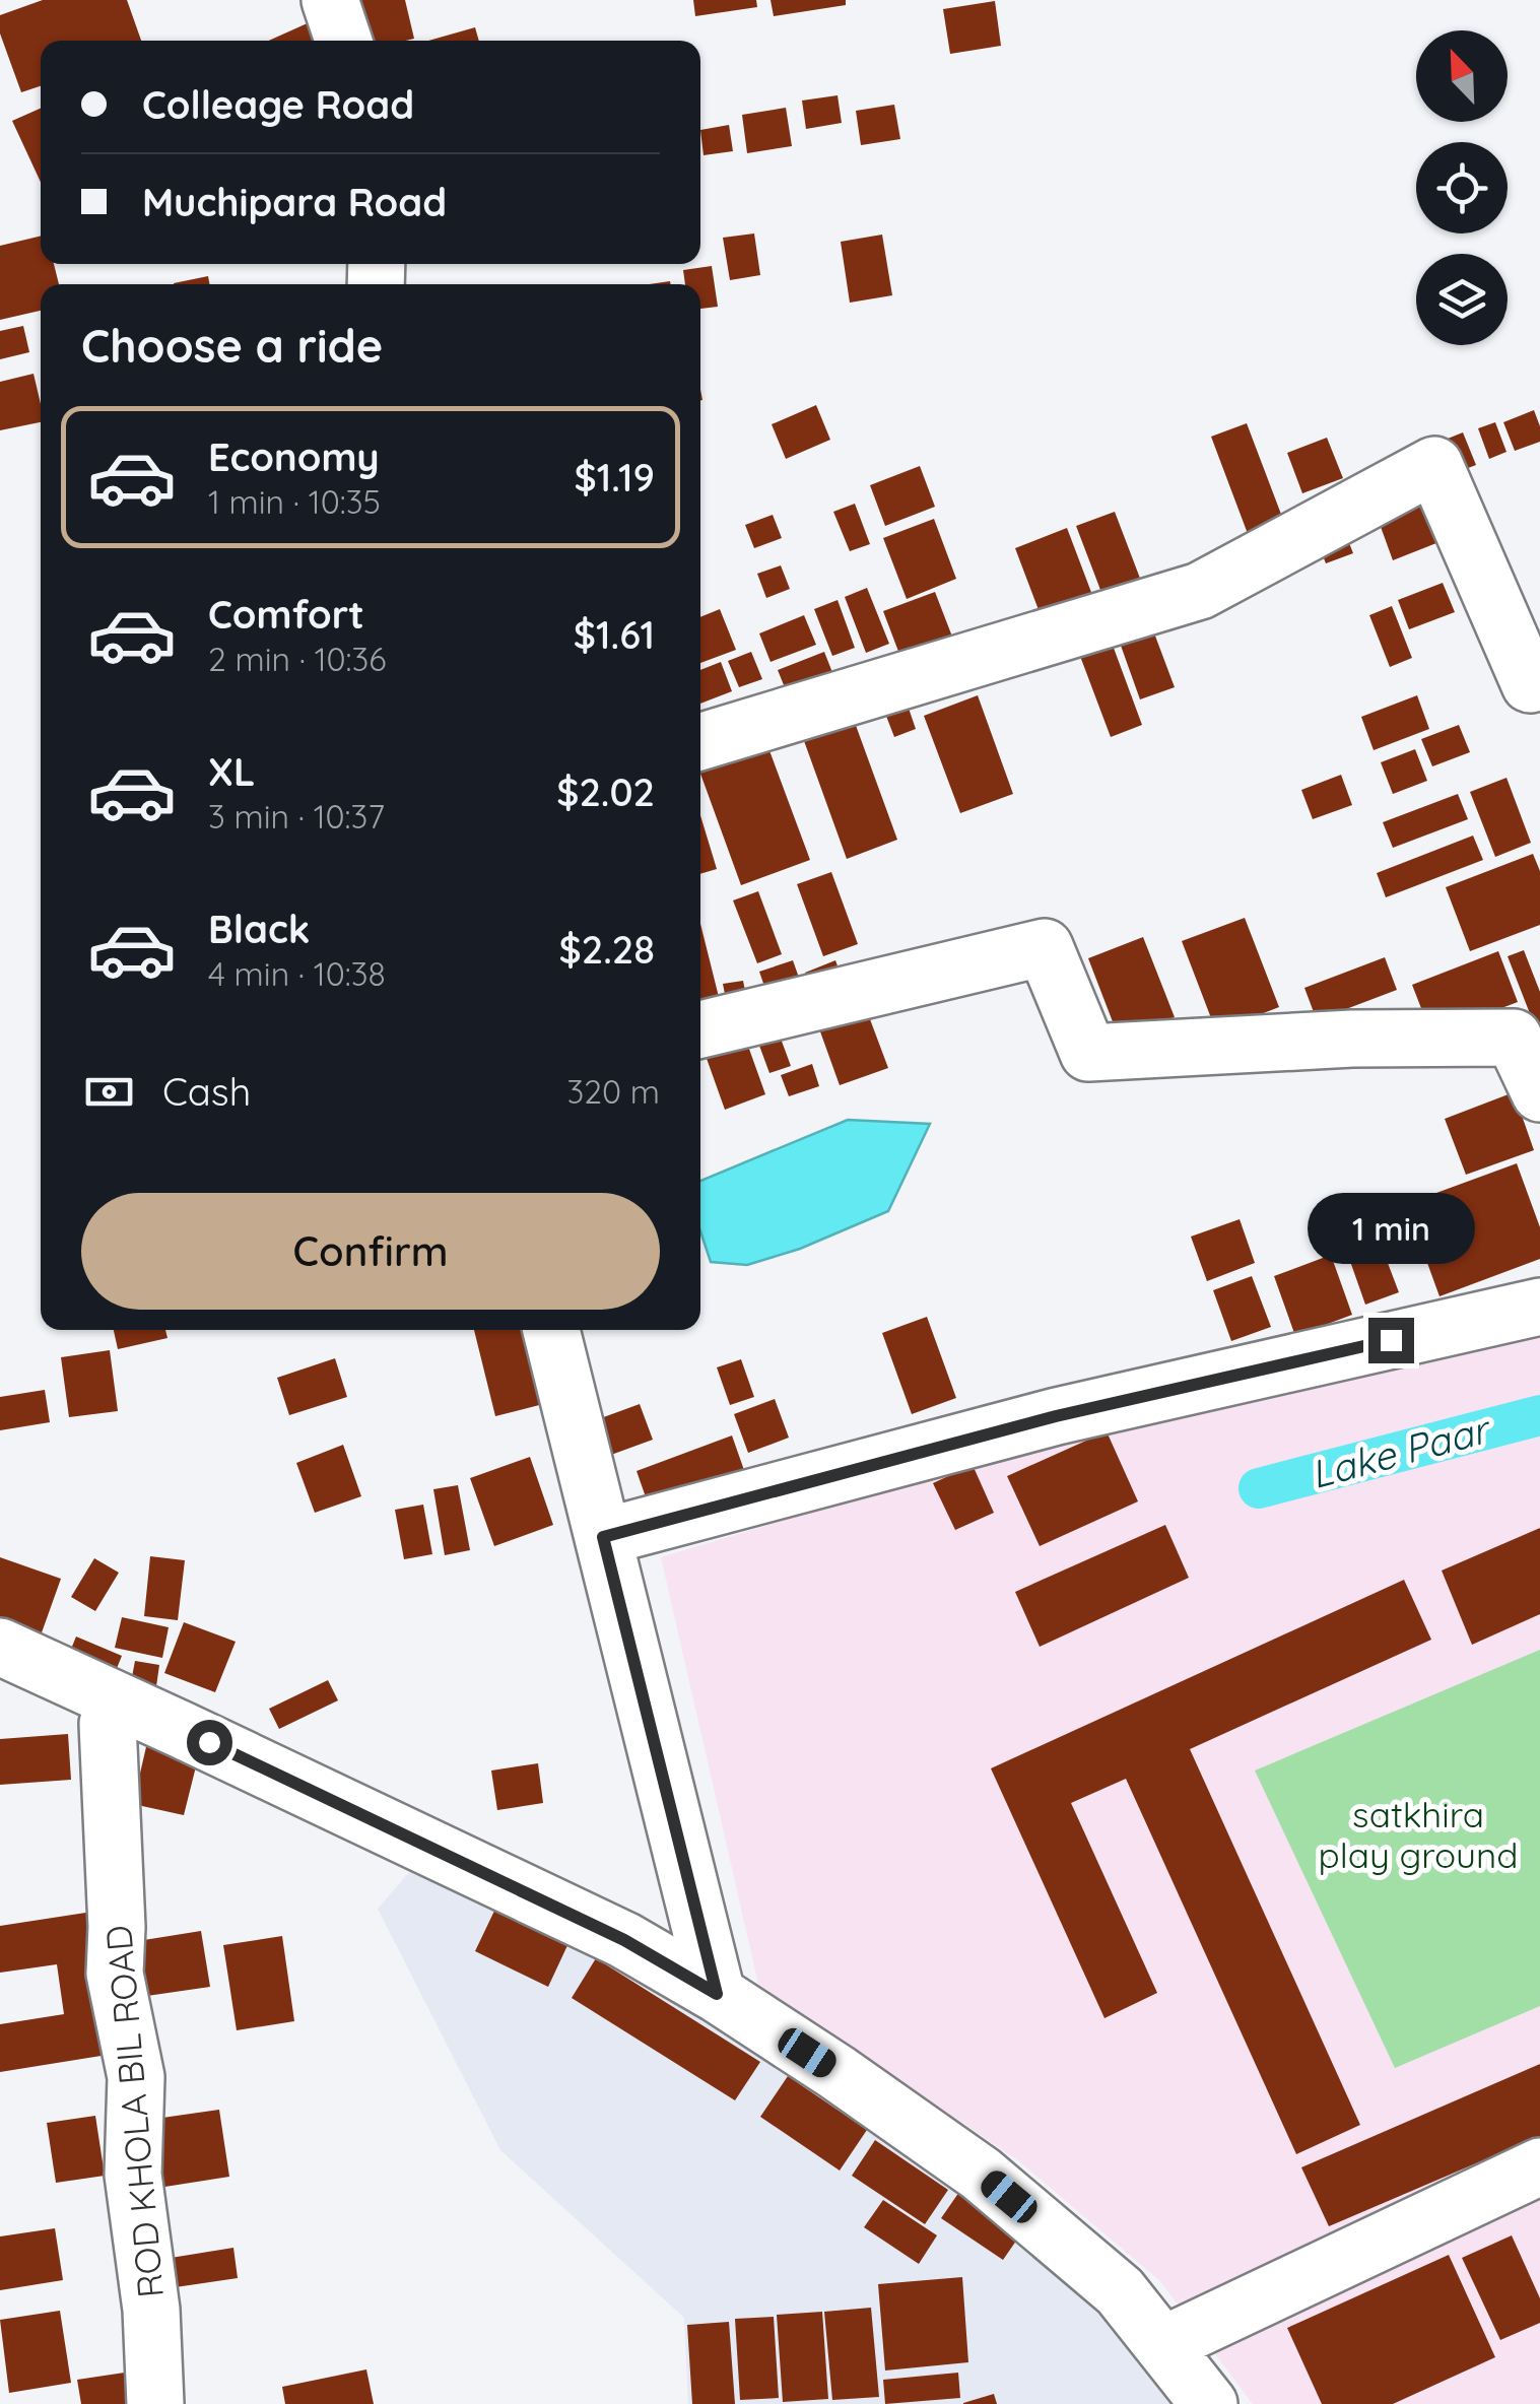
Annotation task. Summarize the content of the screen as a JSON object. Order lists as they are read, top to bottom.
{
  "streets": {
    "street": ["ROD KHOLA BIL ROAD"]
  },
  "water": ["Lake Paar"],
  "parks": ["satkhira play ground"],
  "north": "top left",
  "page": {
    "banner": ["Colleage Road", "Muchipara Road"],
    "heading": "Choose a ride",
    "list": [
      {
        "name": "Economy",
        "note": "1 min · 10:35",
        "value": "$1.19"
      },
      {
        "name": "Comfort",
        "note": "2 min · 10:36",
        "value": "$1.61"
      },
      {
        "name": "XL",
        "note": "3 min · 10:37",
        "value": "$2.02"
      },
      {
        "name": "Black",
        "note": "4 min · 10:38",
        "value": "$2.28"
      }
    ],
    "pay": ["Cash", "320 m"],
    "buttons": "Confirm",
    "bubble": "1 min"
  }
}
